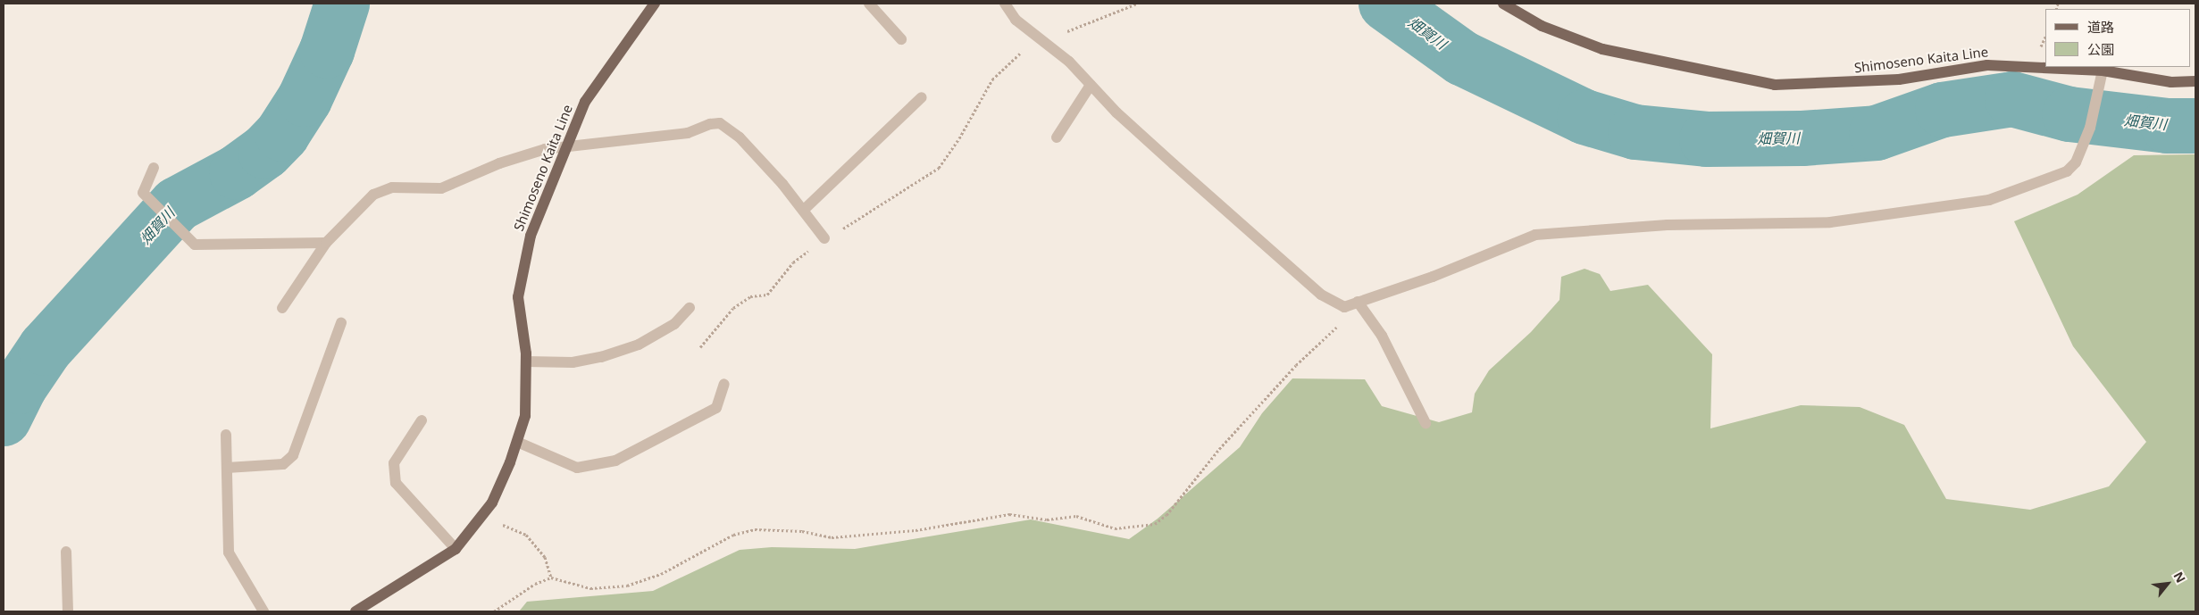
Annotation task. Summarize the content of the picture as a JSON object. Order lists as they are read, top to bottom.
{
  "streets": {
    "main road": ["Shimoseno Kaita Line"]
  },
  "water": ["畑賀川"],
  "legend": ["道路", "公園"],
  "north": "top right"
}
